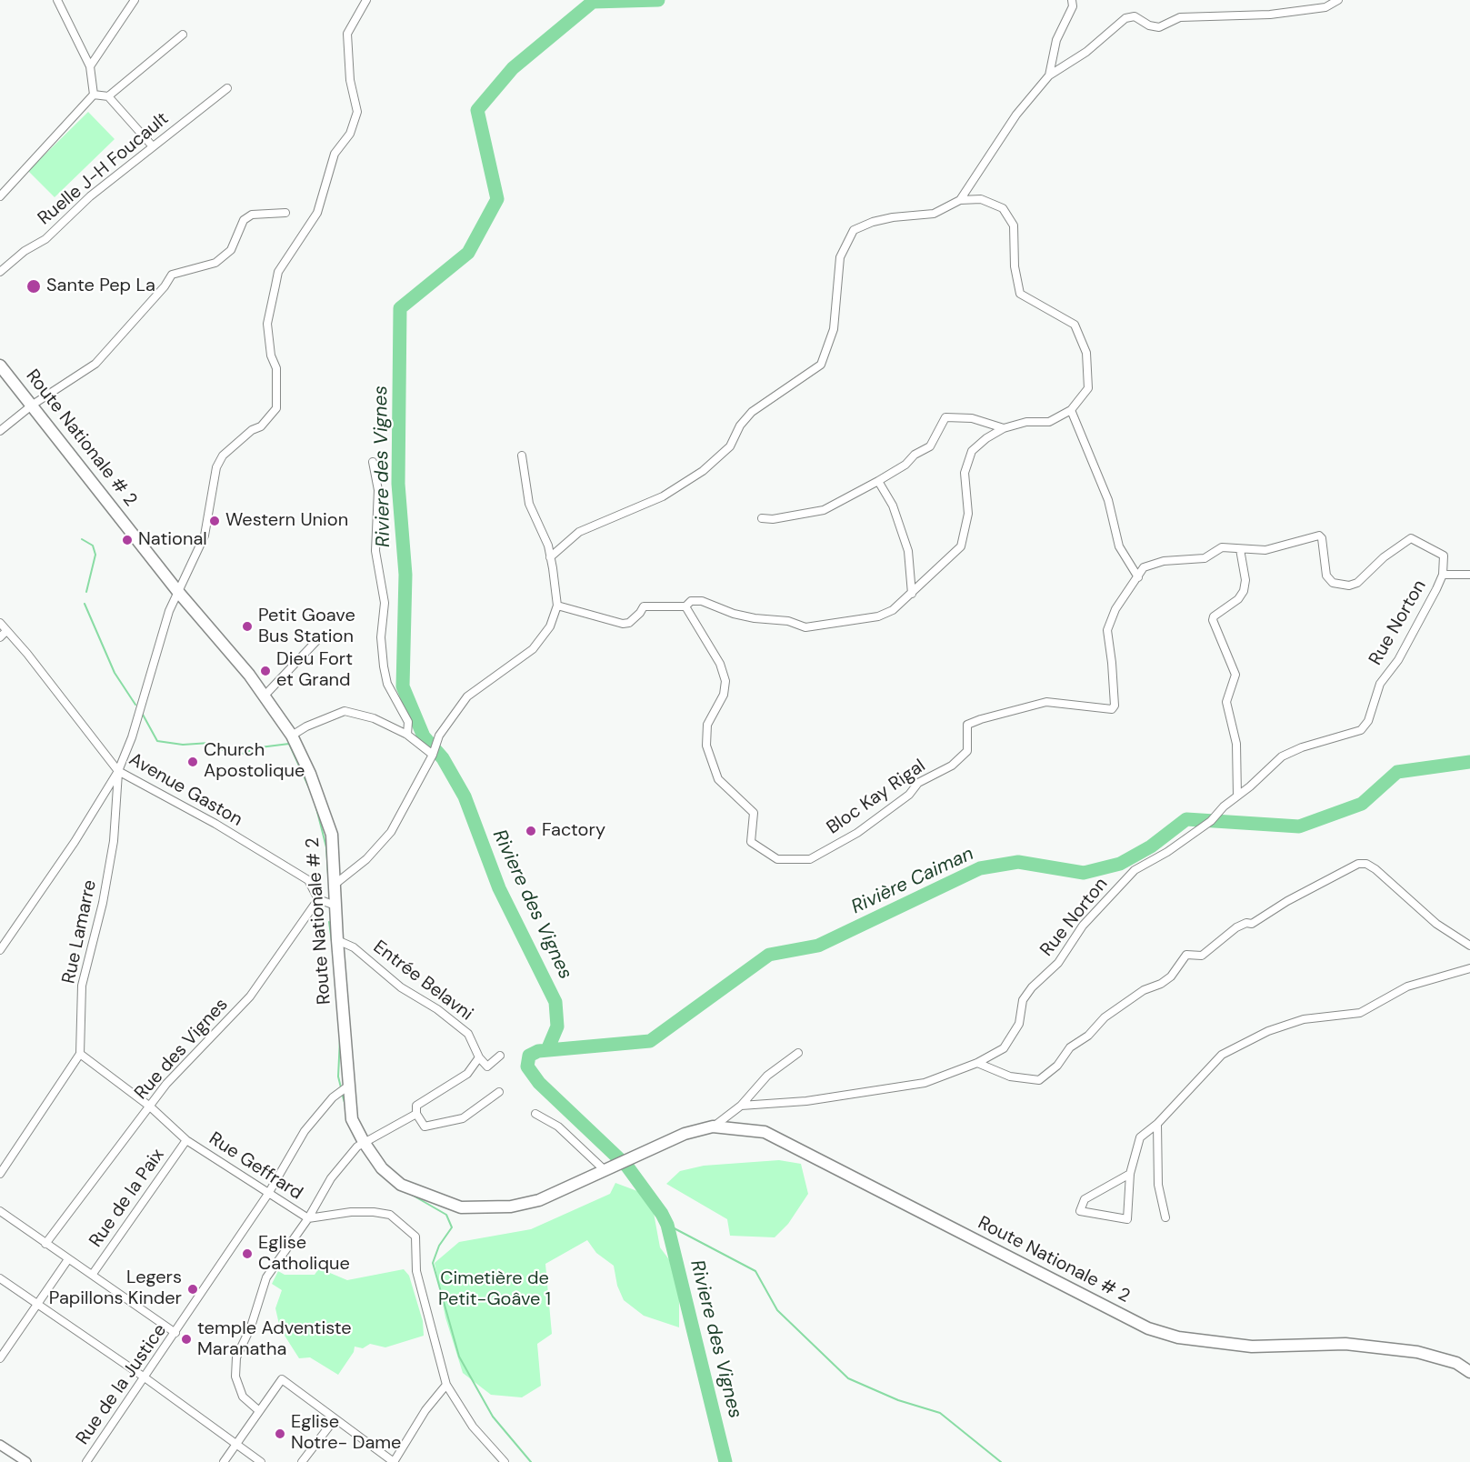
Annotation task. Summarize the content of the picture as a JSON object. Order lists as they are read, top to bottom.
{
  "streets": {
    "main road": ["Route Nationale # 2"],
    "street": [
      "Ruelle J-H Foucault",
      "Rue Norton",
      "Avenue Gaston",
      "Bloc Kay Rigal",
      "Rue Lamarre",
      "Entrée Belavni",
      "Rue des Vignes",
      "Rue Geffrard",
      "Rue de la Paix",
      "Rue de la Justice"
    ]
  },
  "crossings": [
    ["Route Nationale # 2", "Entrée Belavni"],
    ["Route Nationale # 2", "Rue de la Justice"],
    ["Avenue Gaston", "Rue Lamarre"],
    ["Avenue Gaston", "Rue des Vignes"],
    ["Rue Lamarre", "Rue Geffrard"],
    ["Rue des Vignes", "Rue Geffrard"],
    ["Rue Geffrard", "Rue de la Paix"],
    ["Rue Geffrard", "Rue de la Justice"]
  ],
  "water": ["Riviere des Vignes", "Rivière Caiman"],
  "parks": ["Cimetière de Petit-Goâve 1"],
  "places": [
    "Sante Pep La",
    "Western Union",
    "National",
    "Petit Goave Bus Station",
    "Dieu Fort et Grand",
    "Church Apostolique",
    "Factory",
    "Eglise Catholique",
    "Legers Papillons Kinder",
    "temple Adventiste Maranatha",
    "Eglise Notre- Dame"
  ]
}
